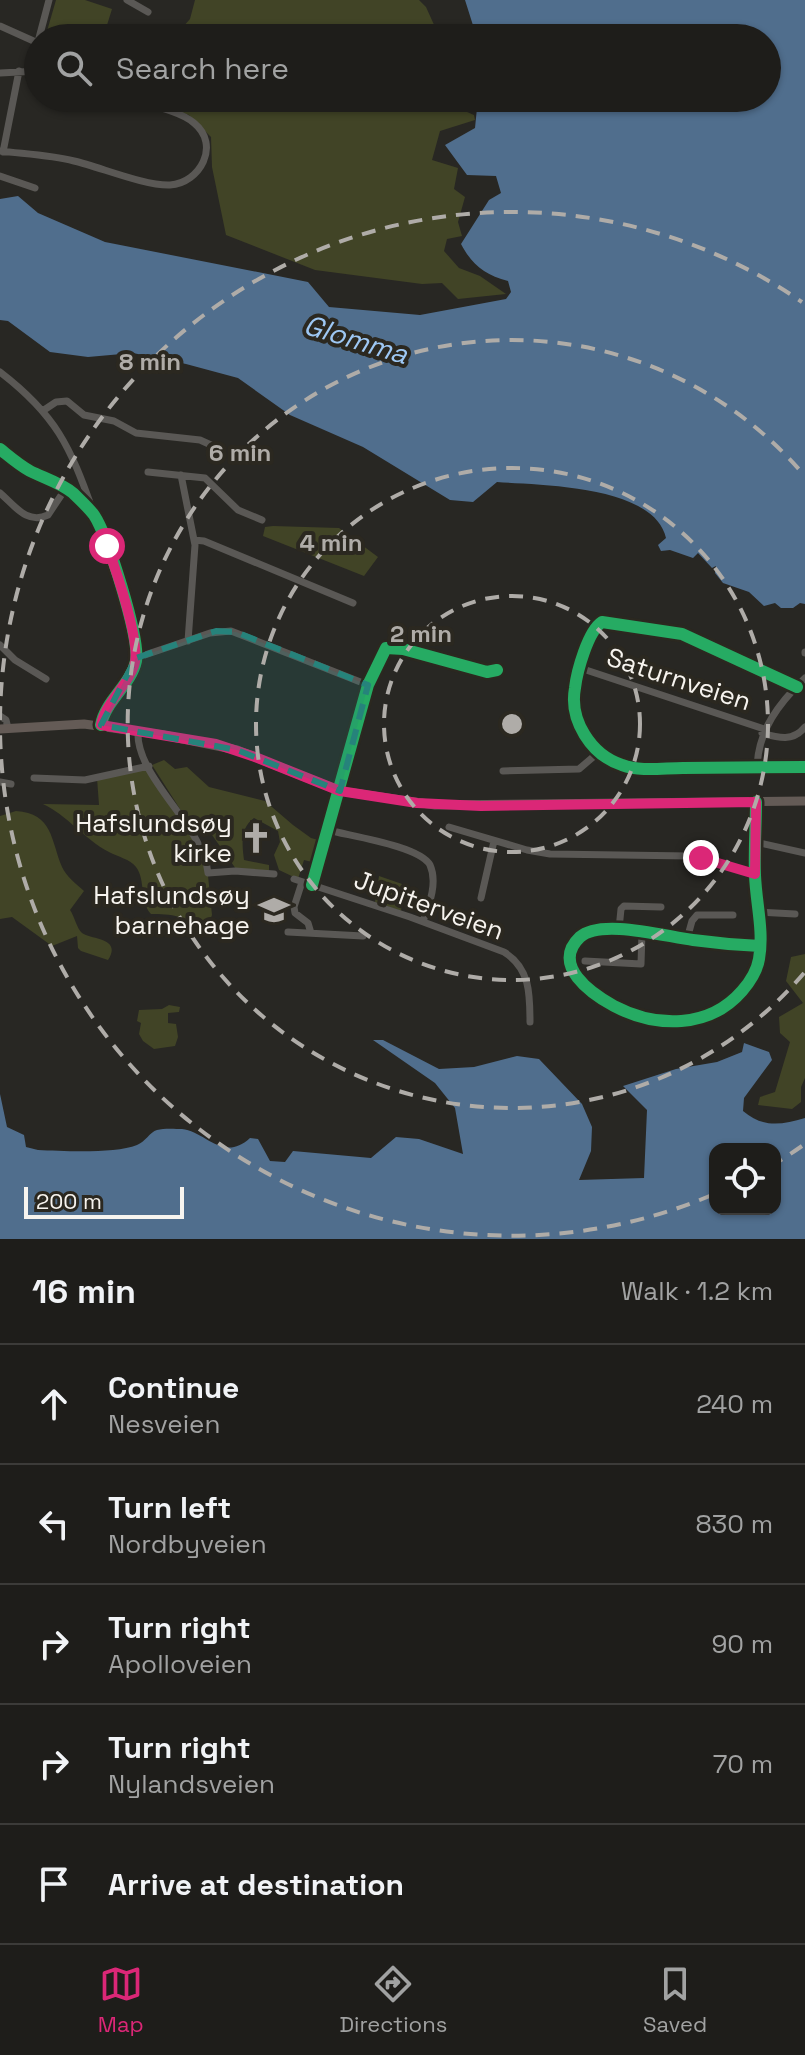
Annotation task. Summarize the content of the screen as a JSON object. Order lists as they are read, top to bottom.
{
  "streets": {
    "street": ["Saturnveien", "Jupiterveien"]
  },
  "water": ["Glomma"],
  "places": {
    "church": ["Hafslundsøy kirke"],
    "school or university": ["Hafslundsøy barnehage"]
  },
  "scale_bar": "200 m",
  "page": {
    "search": "Search here",
    "scale": "200 m",
    "heading": ["16 min", "Walk · 1.2 km"],
    "list": [
      ["Continue", "Nesveien", "240 m"],
      ["Turn left", "Nordbyveien", "830 m"],
      ["Turn right", "Apolloveien", "90 m"],
      ["Turn right", "Nylandsveien", "70 m"],
      "Arrive at destination"
    ],
    "nav": ["Map", "Directions", "Saved"]
  },
  "rings": [
    "8 min",
    "6 min",
    "4 min",
    "2 min"
  ]
}
